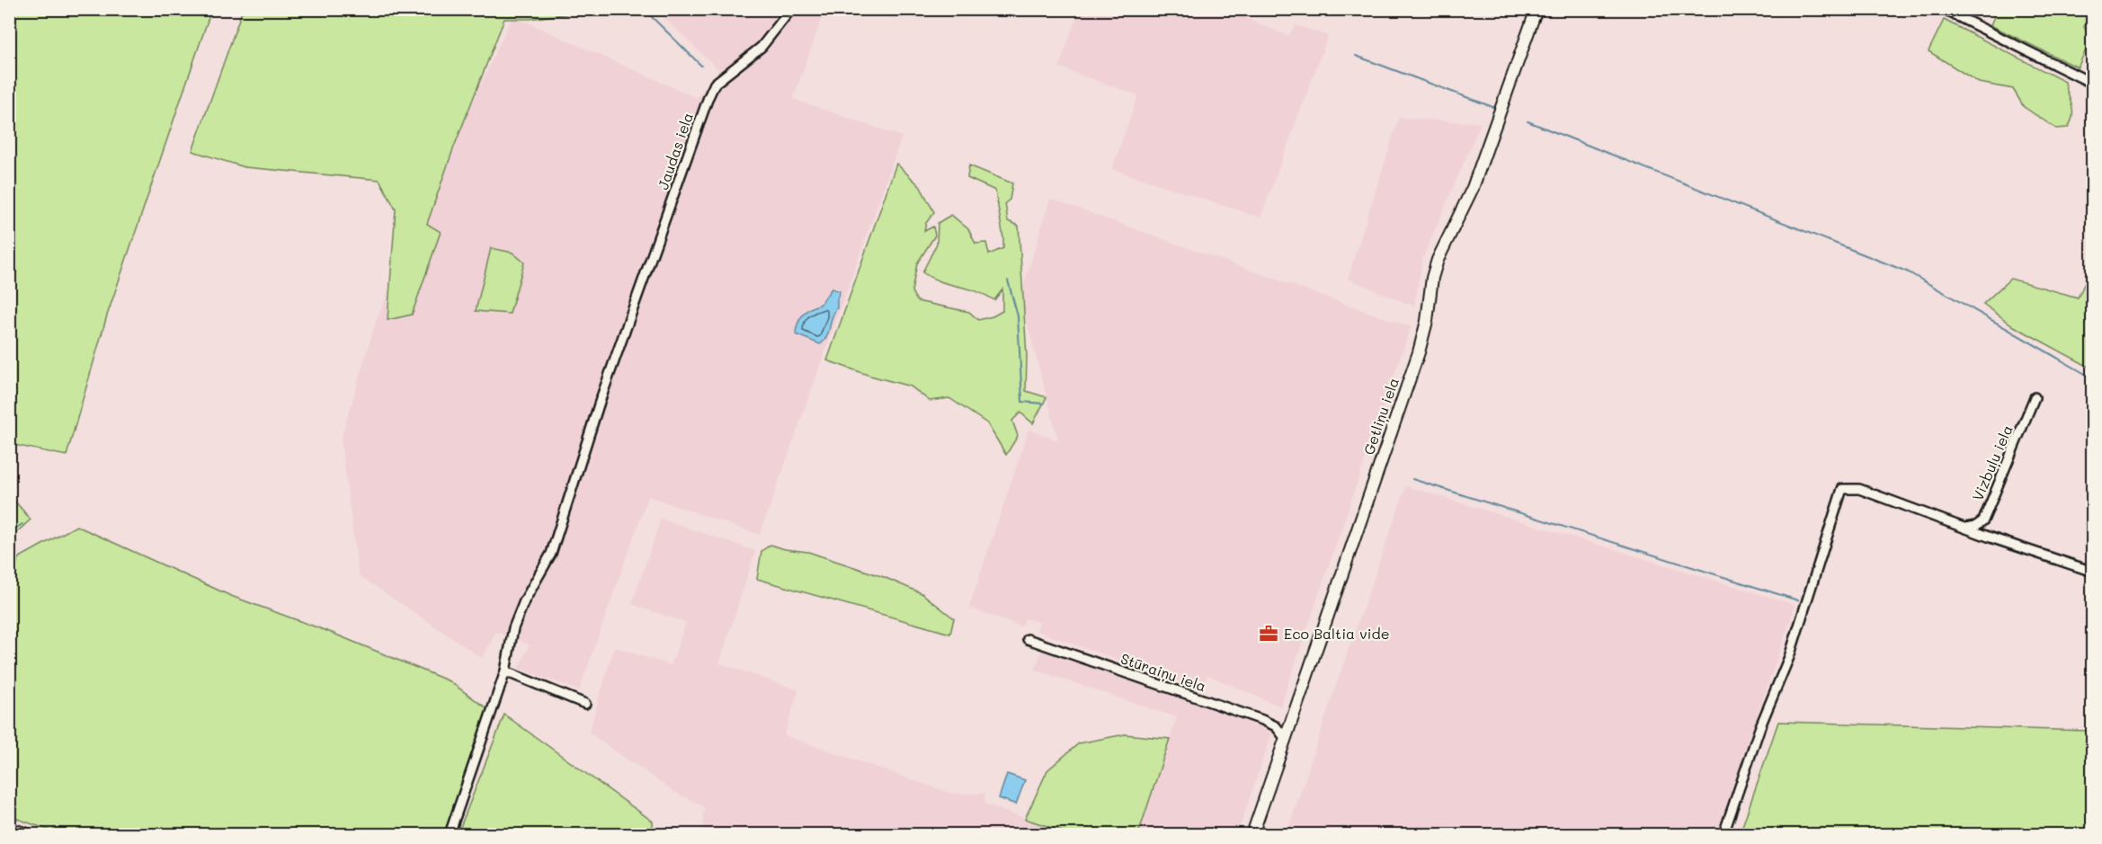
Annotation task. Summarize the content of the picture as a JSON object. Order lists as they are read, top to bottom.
{
  "streets": {
    "street": [
      "Jaudas iela",
      "Getliņu iela",
      "Vizbuļu iela",
      "Stūraiņu iela"
    ]
  },
  "crossings": [
    ["Getliņu iela", "Stūraiņu iela"]
  ],
  "places": {
    "office": ["Eco Baltia vide"]
  }
}
